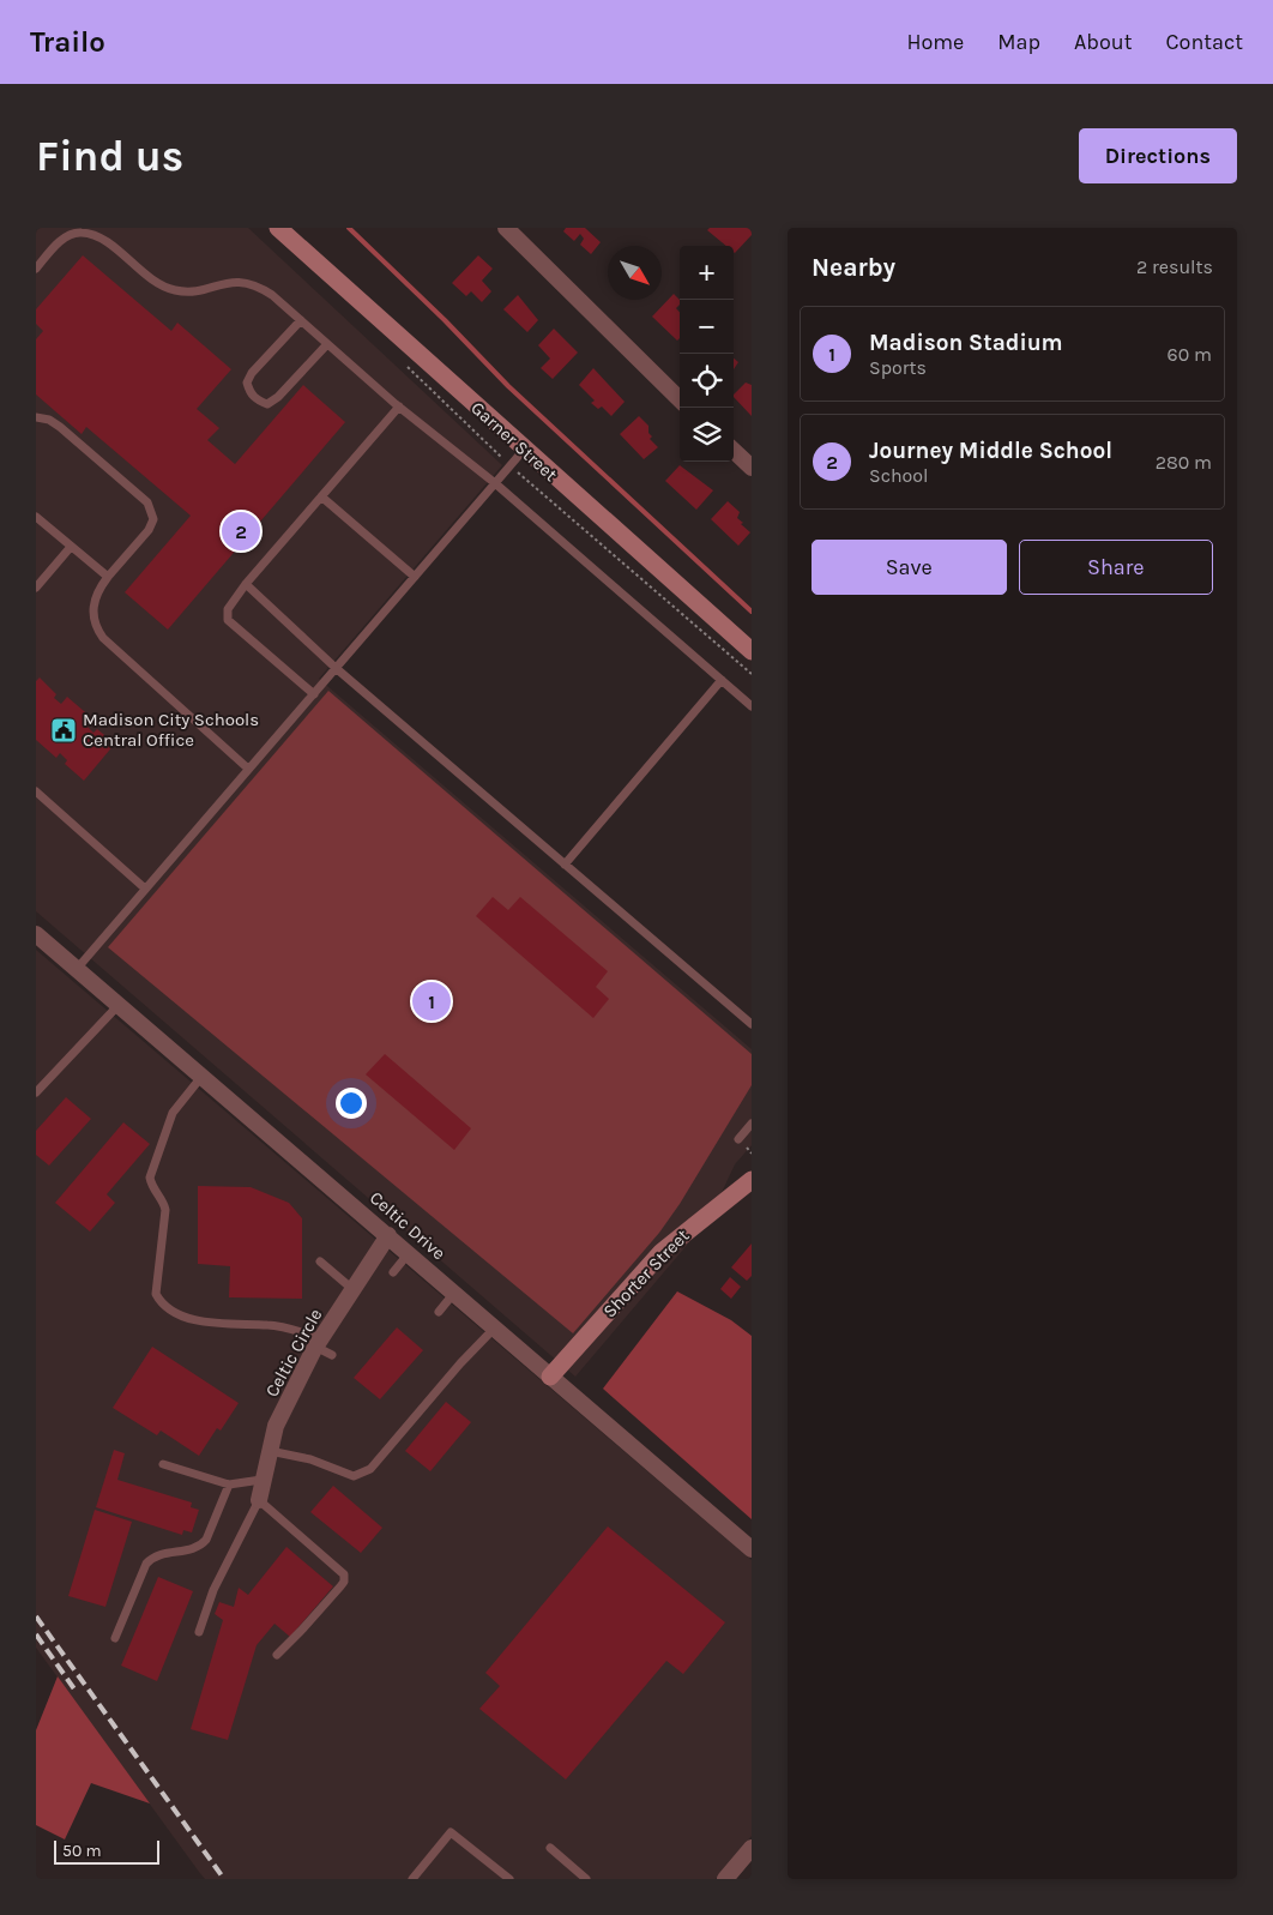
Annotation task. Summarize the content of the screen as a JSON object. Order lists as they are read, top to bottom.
{
  "streets": {
    "street": [
      "Garner Street",
      "Celtic Drive",
      "Shorter Street",
      "Celtic Circle"
    ]
  },
  "crossings": [
    ["Celtic Drive", "Shorter Street"],
    ["Celtic Drive", "Celtic Circle"]
  ],
  "places": {
    "public building": ["Madison City Schools Central Office"]
  },
  "scale_bar": "50 m",
  "north": "bottom right",
  "page": {
    "header": "Trailo",
    "nav": [
      "Home",
      "Map",
      "About",
      "Contact"
    ],
    "buttons": [
      "Directions",
      ["Save", "Share"]
    ],
    "title": "Find us",
    "heading": ["Nearby", "2 results"],
    "map_buttons": ["+", "−"],
    "list": [
      {
        "mark": "1",
        "name": "Madison Stadium",
        "note": "Sports",
        "value": "60 m"
      },
      {
        "mark": "2",
        "name": "Journey Middle School",
        "note": "School",
        "value": "280 m"
      }
    ],
    "pins": ["2", "1"],
    "scale": "50 m"
  }
}
